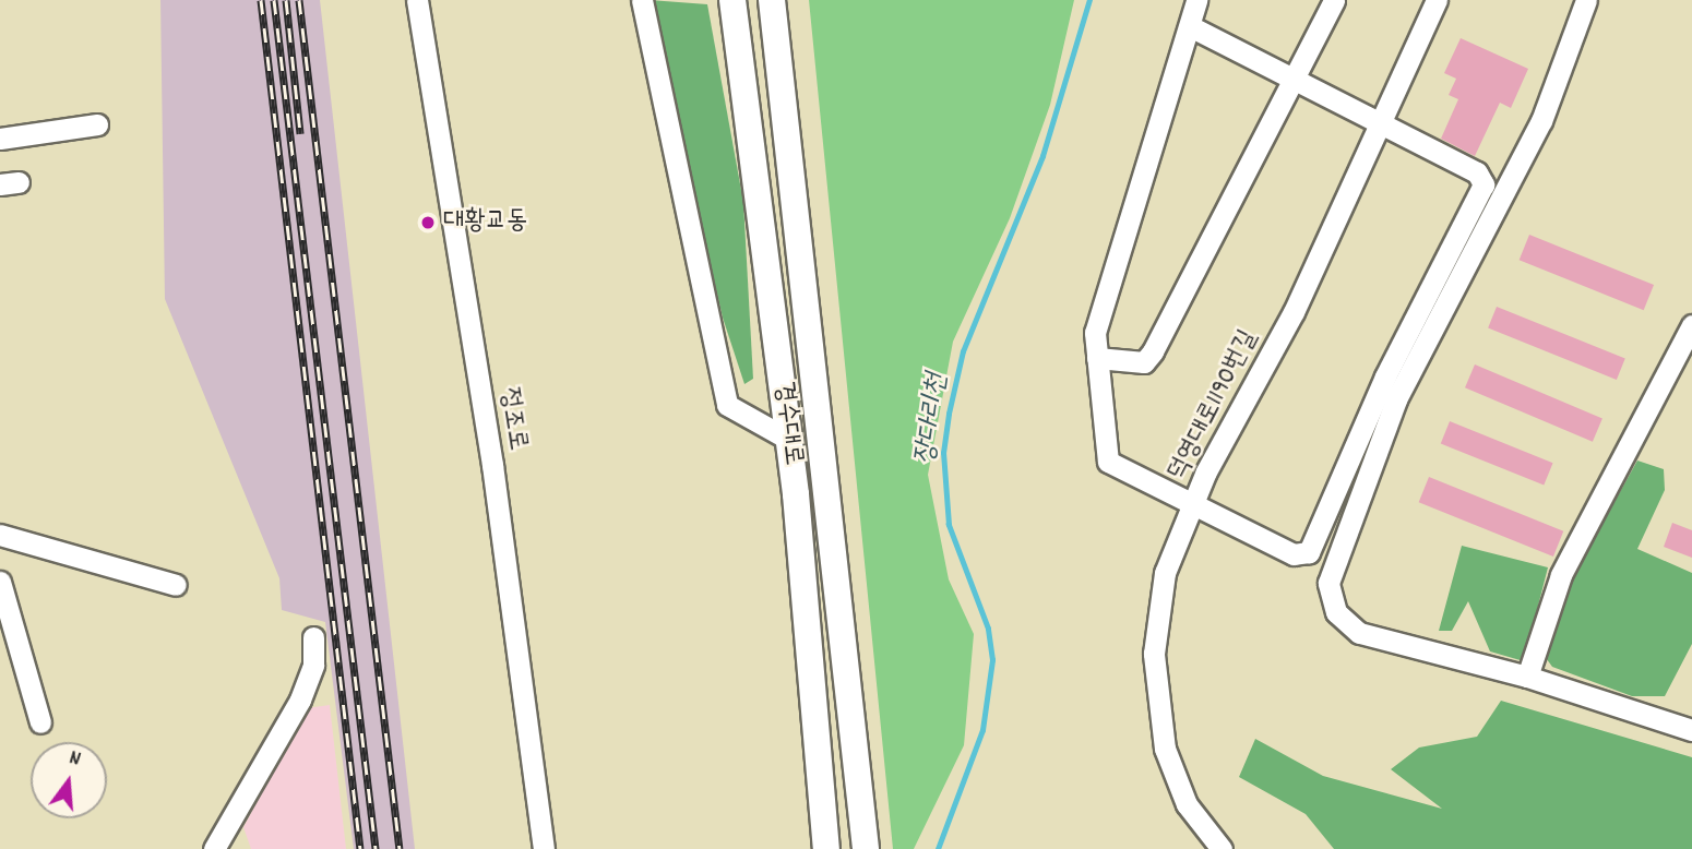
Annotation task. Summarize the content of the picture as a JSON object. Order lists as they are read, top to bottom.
{
  "streets": {
    "main road": ["경수대로"],
    "street": ["덕영대로1190번길", "정조로"]
  },
  "water": ["장다리천"],
  "places": ["대황교동"],
  "north": "top"
}
